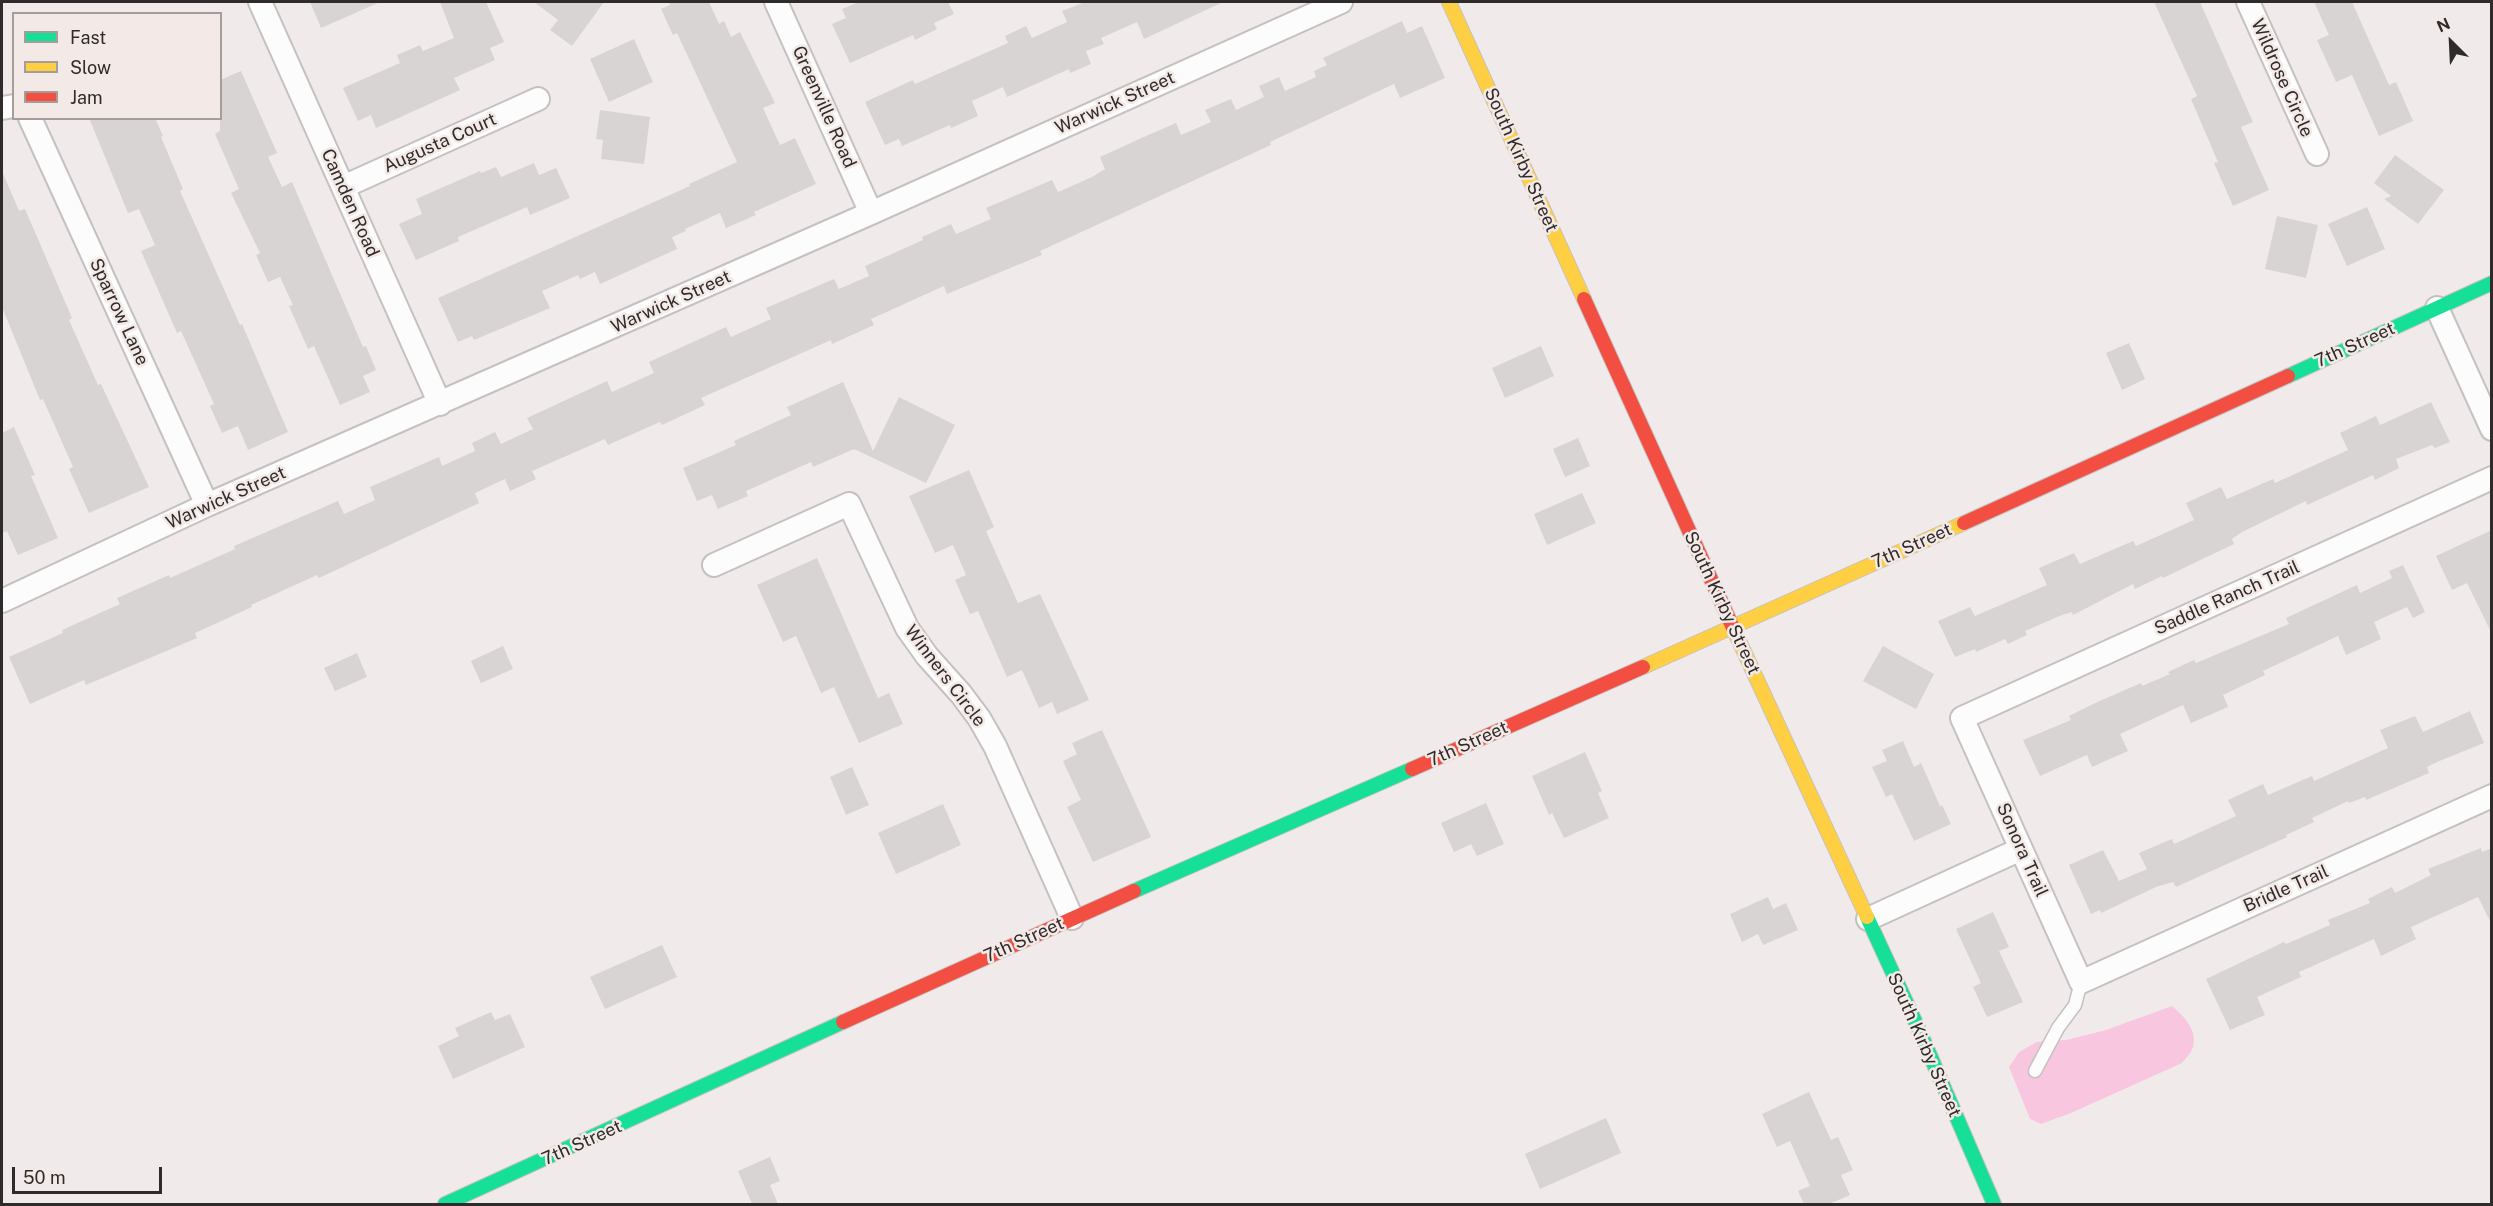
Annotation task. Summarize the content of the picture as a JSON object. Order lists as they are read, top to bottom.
{
  "streets": {
    "street": [
      "Wildrose Circle",
      "Warwick Street",
      "Greenville Road",
      "Augusta Court",
      "South Kirby Street",
      "Camden Road",
      "Sparrow Lane",
      "7th Street",
      "Saddle Ranch Trail",
      "Winners Circle",
      "Sonora Trail",
      "Bridle Trail"
    ]
  },
  "crossings": [
    ["Warwick Street", "Greenville Road"],
    ["Warwick Street", "Camden Road"],
    ["Warwick Street", "Sparrow Lane"],
    ["Augusta Court", "Camden Road"],
    ["South Kirby Street", "7th Street"],
    ["7th Street", "Winners Circle"],
    ["Saddle Ranch Trail", "Sonora Trail"],
    ["Sonora Trail", "Bridle Trail"]
  ],
  "legend": ["Fast", "Slow", "Jam"],
  "scale_bar": "50 m",
  "north": "top left"
}
